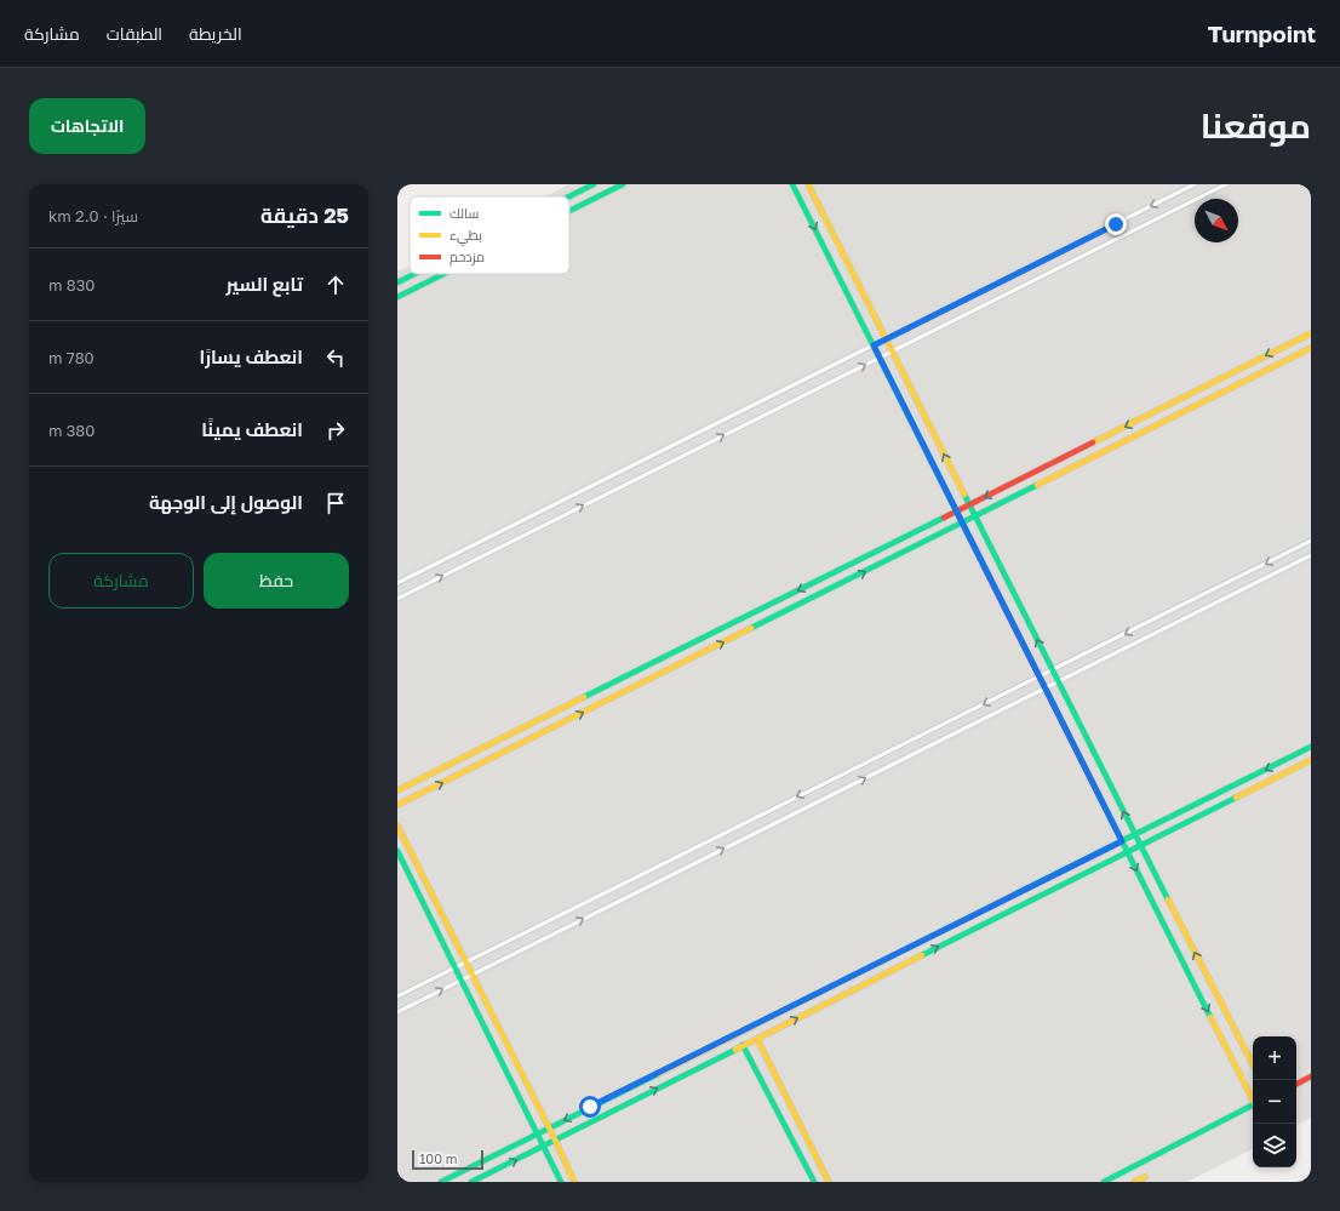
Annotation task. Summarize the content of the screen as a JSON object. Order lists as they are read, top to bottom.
{
  "legend": ["سالك", "بطيء", "مزدحم"],
  "scale_bar": "100 m",
  "north": "bottom right",
  "page": {
    "header": "Turnpoint",
    "nav": ["الخريطة", "الطبقات", "مشاركة"],
    "title": "موقعنا",
    "buttons": [
      "الاتجاهات",
      ["حفظ", "مشاركة"]
    ],
    "heading": ["25 دقيقة", "سيرًا · 2.0 km"],
    "list": [
      ["تابع السير", "830 m"],
      ["انعطف يسارًا", "780 m"],
      ["انعطف يمينًا", "380 m"],
      "الوصول إلى الوجهة"
    ],
    "map_buttons": ["+", "−"],
    "scale": "100 m"
  }
}
